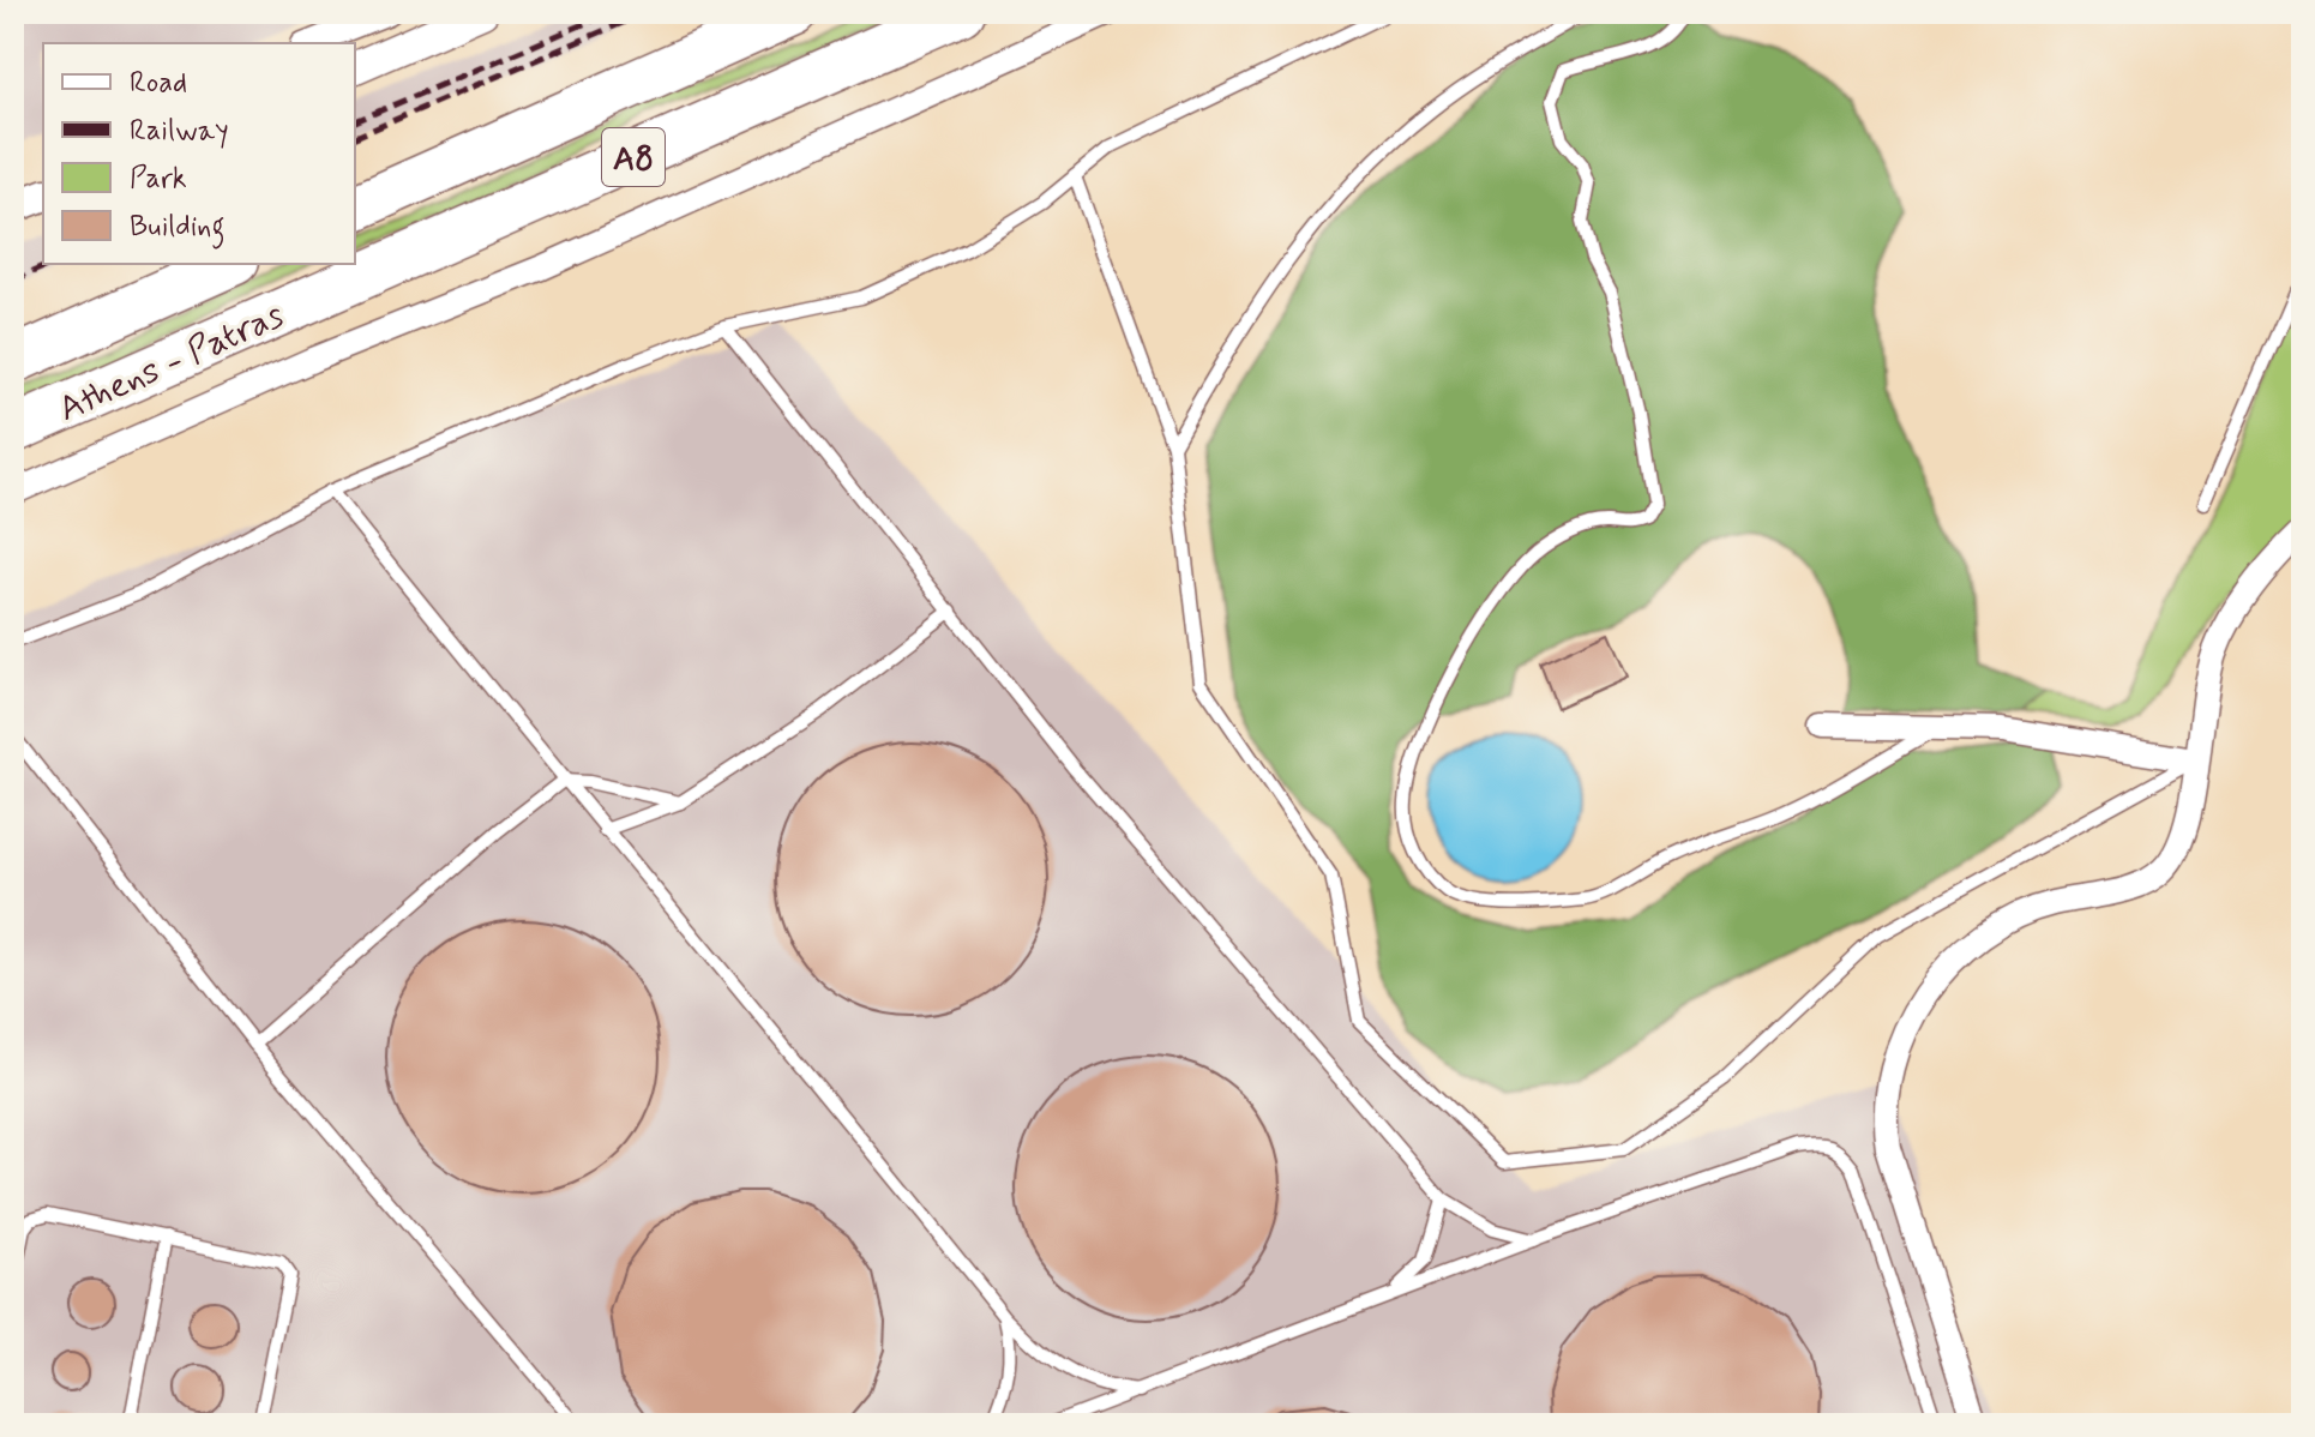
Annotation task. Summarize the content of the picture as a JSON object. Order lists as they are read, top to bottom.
{
  "streets": {
    "highway": ["Α8", "Athens - Patras"]
  },
  "legend": [
    "Road",
    "Railway",
    "Park",
    "Building"
  ]
}
